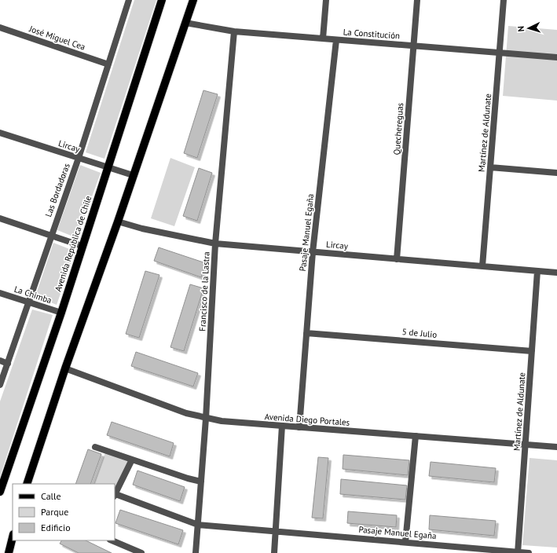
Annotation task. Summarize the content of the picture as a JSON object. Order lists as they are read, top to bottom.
{
  "streets": {
    "main road": ["Avenida República de Chile"],
    "street": [
      "La Constitución",
      "José Miguel Cea",
      "Quechereguas",
      "Martínez de Aldunate",
      "Lircay",
      "Las Bordadoras",
      "Pasaje Manuel Egaña",
      "Francisco de la Lastra",
      "La Chimba",
      "5 de Julio",
      "Avenida Diego Portales"
    ]
  },
  "crossings": [
    ["La Constitución", "Quechereguas"],
    ["La Constitución", "Martínez de Aldunate"],
    ["La Constitución", "Pasaje Manuel Egaña"],
    ["La Constitución", "Francisco de la Lastra"],
    ["José Miguel Cea", "Las Bordadoras"],
    ["Quechereguas", "Lircay"],
    ["Martínez de Aldunate", "Lircay"],
    ["Martínez de Aldunate", "Pasaje Manuel Egaña"],
    ["Martínez de Aldunate", "5 de Julio"],
    ["Martínez de Aldunate", "Avenida Diego Portales"],
    ["Lircay", "Las Bordadoras"],
    ["Lircay", "Pasaje Manuel Egaña"],
    ["Lircay", "Avenida República de Chile"],
    ["Lircay", "Francisco de la Lastra"],
    ["Las Bordadoras", "La Chimba"],
    ["Pasaje Manuel Egaña", "Francisco de la Lastra"],
    ["Pasaje Manuel Egaña", "5 de Julio"],
    ["Pasaje Manuel Egaña", "Avenida Diego Portales"],
    ["Avenida República de Chile", "La Chimba"],
    ["Francisco de la Lastra", "Avenida Diego Portales"]
  ],
  "legend": ["Calle", "Parque", "Edificio"],
  "north": "left"
}
